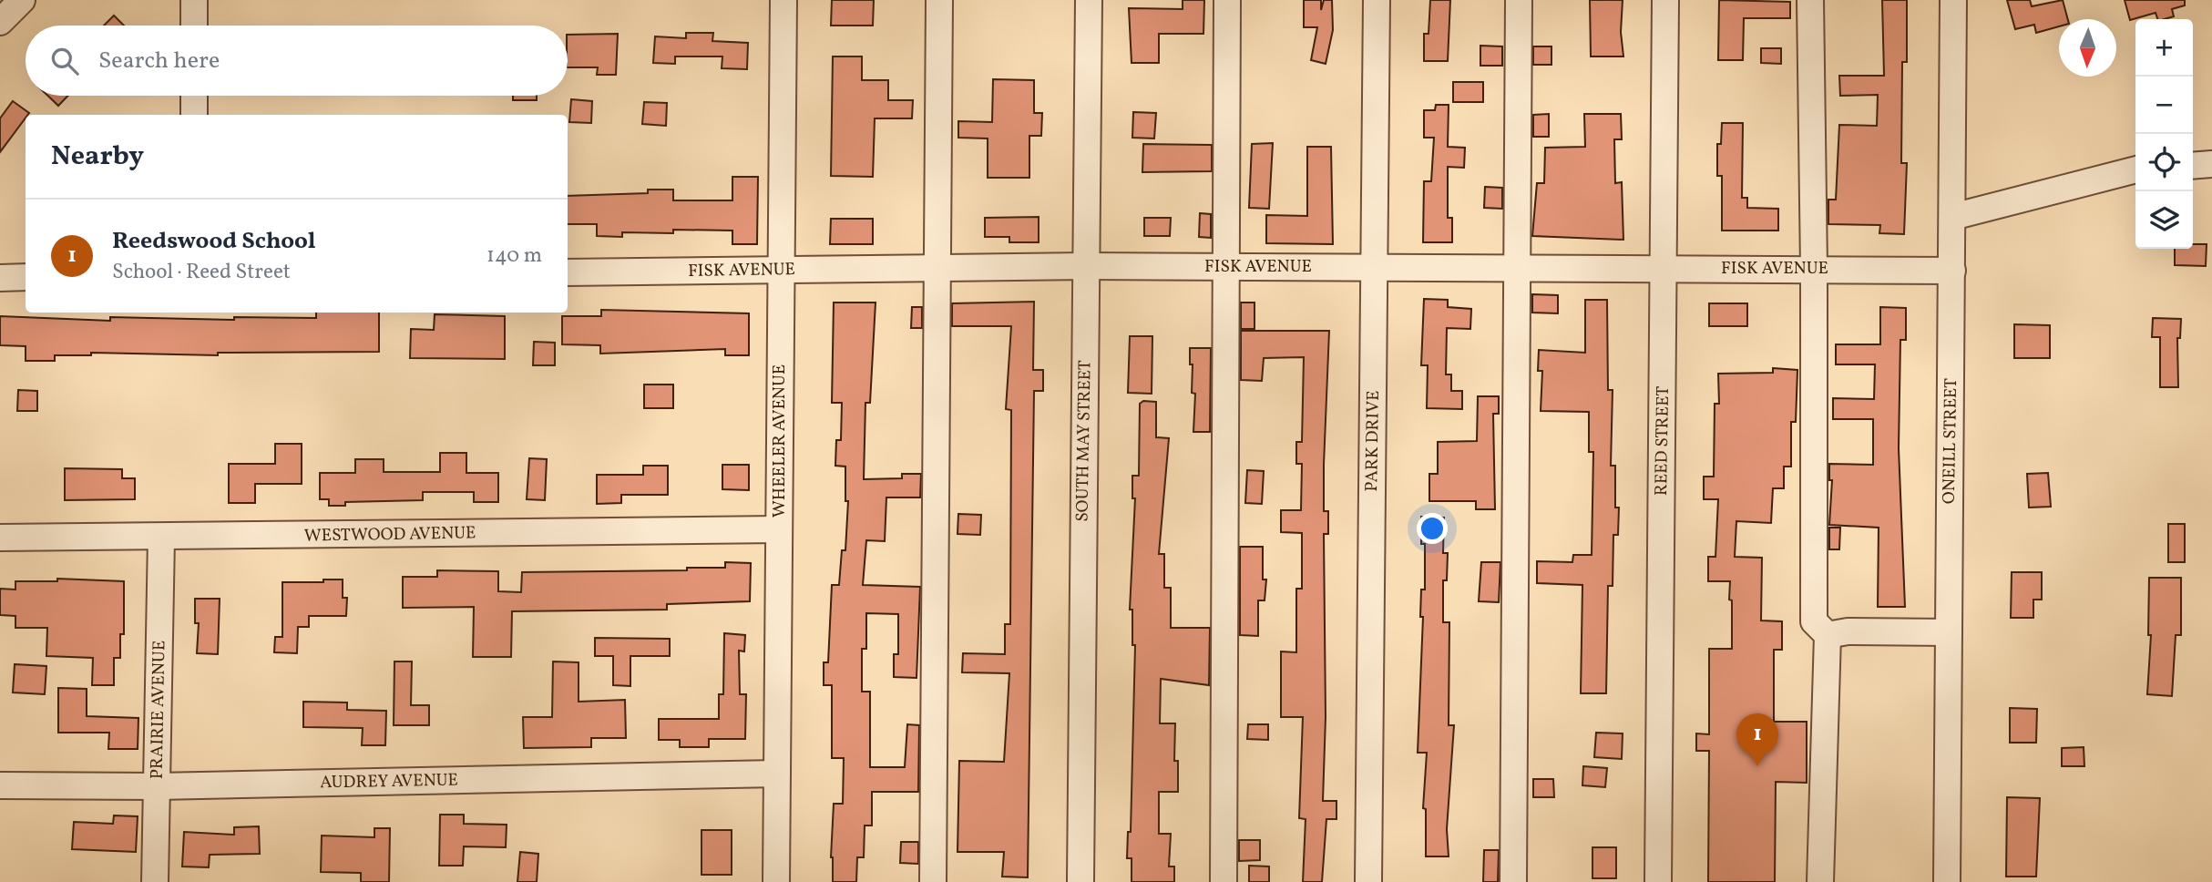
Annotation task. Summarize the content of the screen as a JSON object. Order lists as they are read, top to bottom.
{
  "streets": {
    "street": [
      "FISK AVENUE",
      "WHEELER AVENUE",
      "SOUTH MAY STREET",
      "PARK DRIVE",
      "REED STREET",
      "ONEILL STREET",
      "WESTWOOD AVENUE",
      "PRAIRIE AVENUE",
      "AUDREY AVENUE"
    ]
  },
  "crossings": [
    ["FISK AVENUE", "WHEELER AVENUE"],
    ["FISK AVENUE", "SOUTH MAY STREET"],
    ["FISK AVENUE", "PARK DRIVE"],
    ["FISK AVENUE", "REED STREET"],
    ["FISK AVENUE", "ONEILL STREET"],
    ["WHEELER AVENUE", "WESTWOOD AVENUE"],
    ["WHEELER AVENUE", "AUDREY AVENUE"],
    ["WESTWOOD AVENUE", "PRAIRIE AVENUE"],
    ["PRAIRIE AVENUE", "AUDREY AVENUE"]
  ],
  "north": "bottom",
  "page": {
    "map_buttons": ["+", "−"],
    "search": "Search here",
    "heading": "Nearby",
    "list": [
      {
        "mark": "1",
        "name": "Reedswood School",
        "note": "School · Reed Street",
        "value": "140 m"
      }
    ],
    "pins": "1"
  }
}
